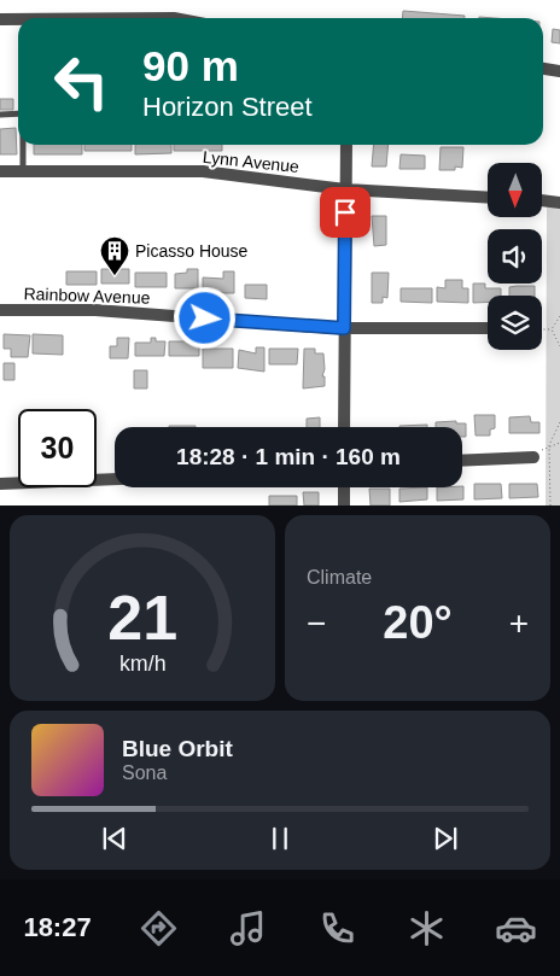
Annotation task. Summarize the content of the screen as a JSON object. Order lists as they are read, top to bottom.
{
  "streets": {
    "street": ["Lynn Avenue", "Rainbow Avenue"]
  },
  "places": {
    "building": ["Picasso House"]
  },
  "north": "bottom",
  "page": {
    "turn": ["90 m", "Horizon Street"],
    "limit": "30",
    "trip": "18:28 · 1 min · 160 m",
    "tile": "Climate",
    "heat": ["−", "20°", "+"],
    "song": ["Blue Orbit", "Sona"],
    "tabs": "18:27",
    "gauge": ["21", "km/h"]
  }
}
